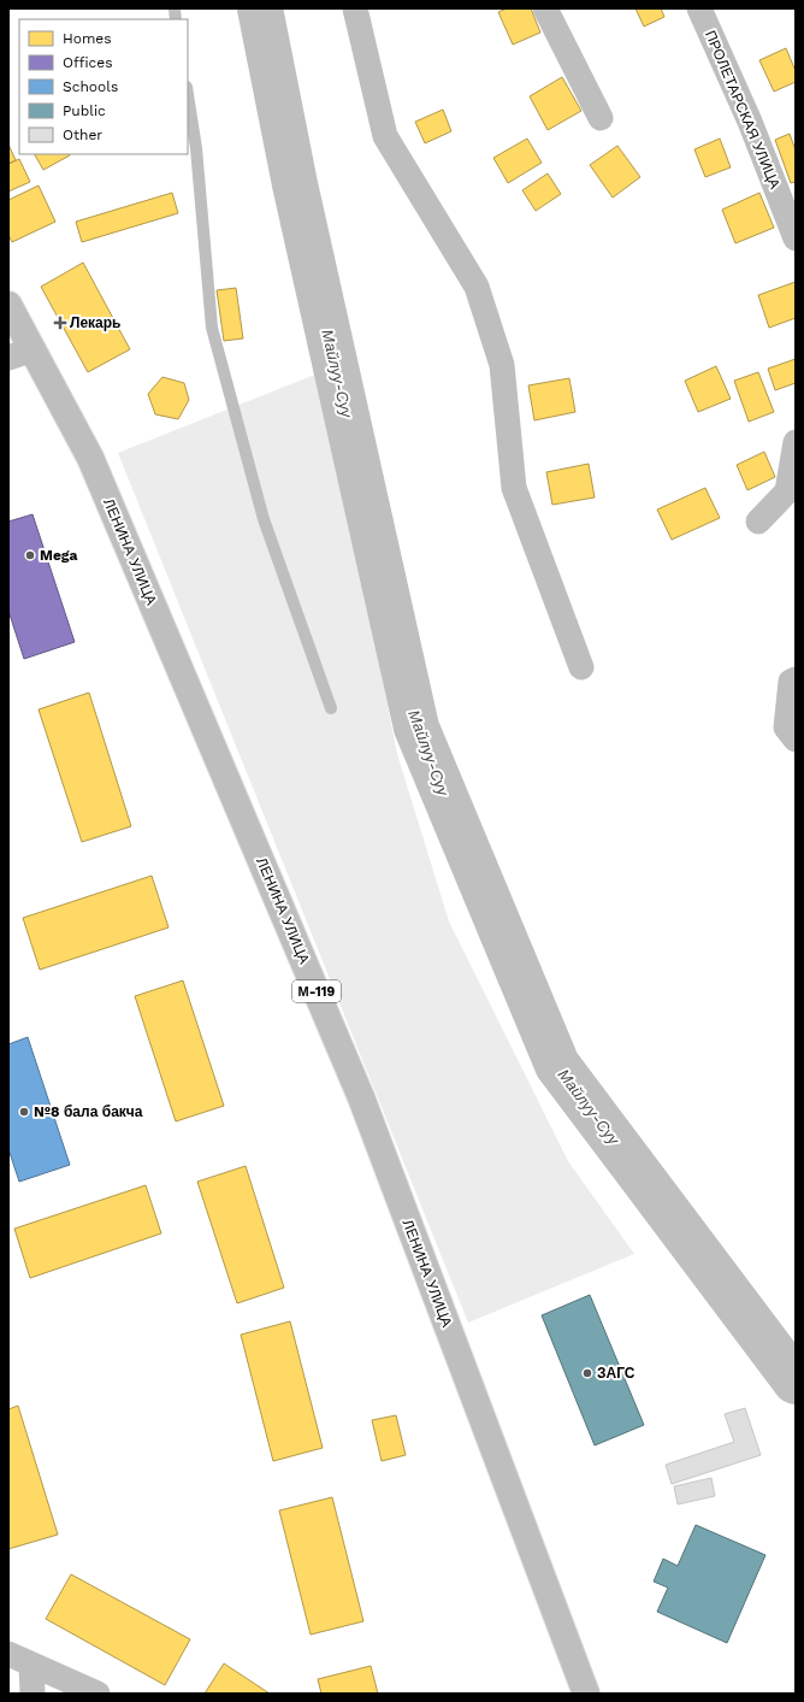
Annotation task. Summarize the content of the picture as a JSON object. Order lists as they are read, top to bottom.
{
  "streets": {
    "main road": ["ЛЕНИНА УЛИЦА", "М-119"],
    "street": ["ПРОЛЕТАРСКАЯ УЛИЦА"]
  },
  "water": ["Майлуу-Суу"],
  "places": {
    "health": ["Лекарь"],
    "other": ["Mega", "№8 бала бакча", "ЗАГС"]
  },
  "legend": [
    "Homes",
    "Offices",
    "Schools",
    "Public",
    "Other"
  ]
}
